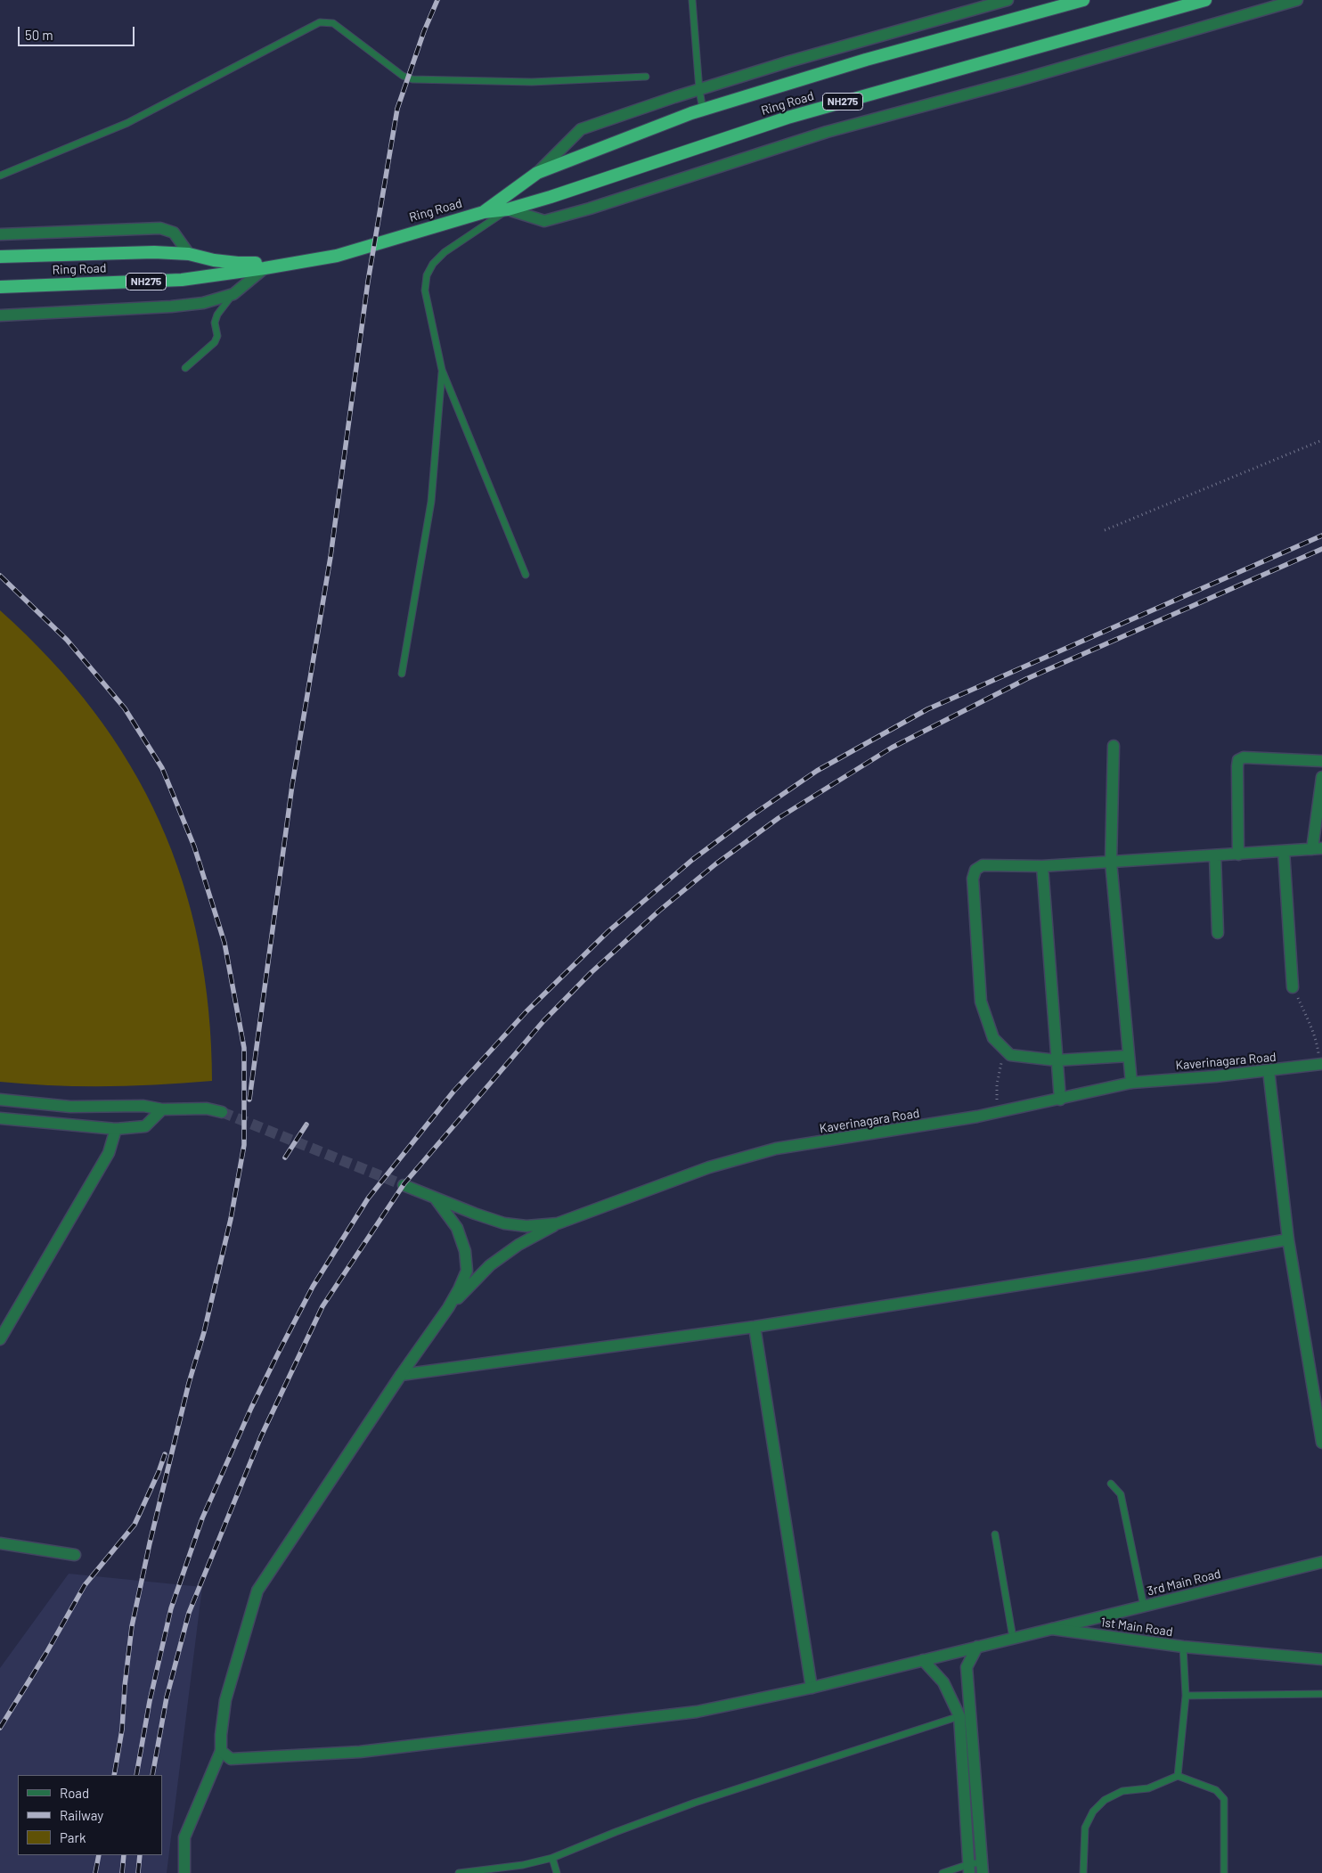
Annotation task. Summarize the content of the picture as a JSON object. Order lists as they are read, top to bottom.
{
  "streets": {
    "highway": ["NH275", "Ring Road"],
    "street": ["Kaverinagara Road", "3rd Main Road", "1st Main Road"]
  },
  "crossings": [
    ["3rd Main Road", "1st Main Road"]
  ],
  "legend": ["Road", "Railway", "Park"],
  "scale_bar": "50 m"
}
